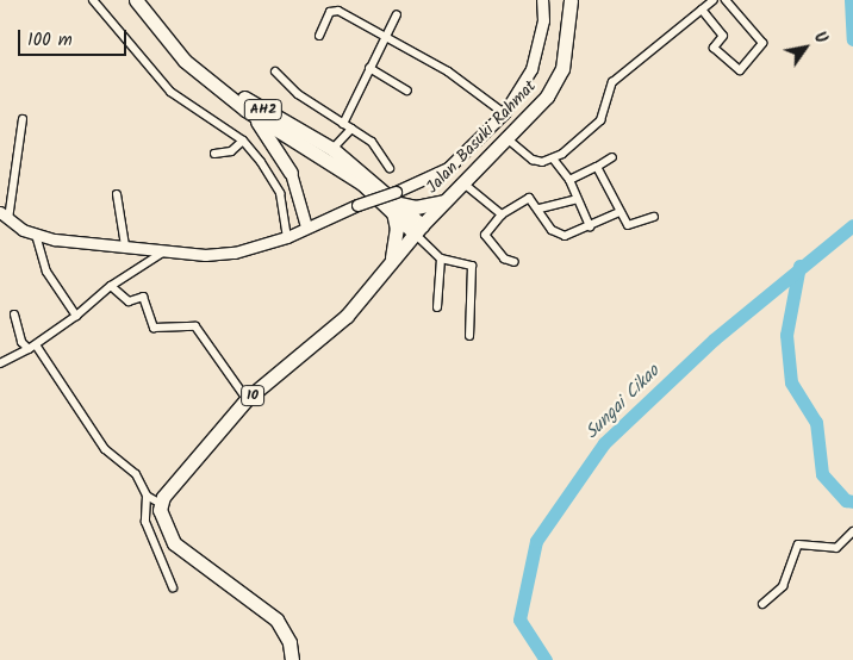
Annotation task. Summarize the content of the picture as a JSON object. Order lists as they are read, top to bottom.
{
  "streets": {
    "highway": ["AH2", "Jalan Basuki Rahmat", "10"]
  },
  "crossings": [
    ["AH2", "Jalan Basuki Rahmat"],
    ["AH2", "10"],
    ["Jalan Basuki Rahmat", "10"]
  ],
  "water": ["Sungai Cikao"],
  "scale_bar": "100 m",
  "north": "top right"
}
